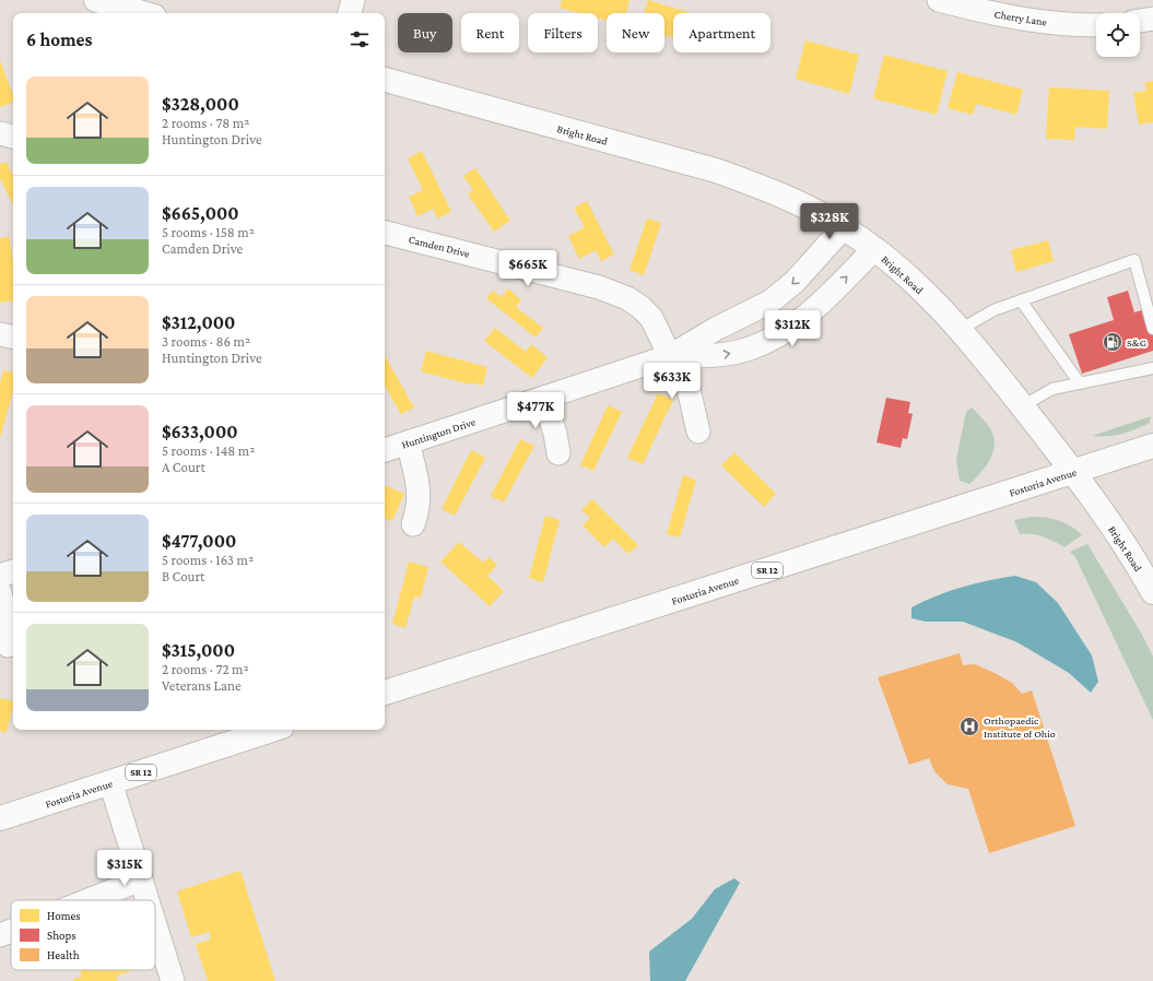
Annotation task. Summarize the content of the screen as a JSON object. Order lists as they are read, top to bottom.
{
  "streets": {
    "main road": ["Bright Road", "Fostoria Avenue", "SR 12"],
    "street": ["Cherry Lane", "Camden Drive", "Huntington Drive"]
  },
  "crossings": [
    ["Bright Road", "Huntington Drive"],
    ["Bright Road", "Fostoria Avenue"],
    ["Camden Drive", "Huntington Drive"]
  ],
  "places": {
    "fuel station": ["S&G"],
    "hospital": ["Orthopaedic Institute of Ohio"]
  },
  "legend": ["Homes", "Shops", "Health"],
  "page": {
    "chip": [
      "Buy",
      "Rent",
      "Filters",
      "New",
      "Apartment"
    ],
    "heading": "6 homes",
    "list": [
      {
        "name": "$328,000",
        "note": "2 rooms · 78 m² · Huntington Drive"
      },
      {
        "name": "$665,000",
        "note": "5 rooms · 158 m² · Camden Drive"
      },
      {
        "name": "$312,000",
        "note": "3 rooms · 86 m² · Huntington Drive"
      },
      {
        "name": "$633,000",
        "note": "5 rooms · 148 m² · A Court"
      },
      {
        "name": "$477,000",
        "note": "5 rooms · 163 m² · B Court"
      },
      {
        "name": "$315,000",
        "note": "2 rooms · 72 m² · Veterans Lane"
      }
    ],
    "price": [
      "$328K",
      "$665K",
      "$312K",
      "$633K",
      "$477K",
      "$315K"
    ]
  }
}
